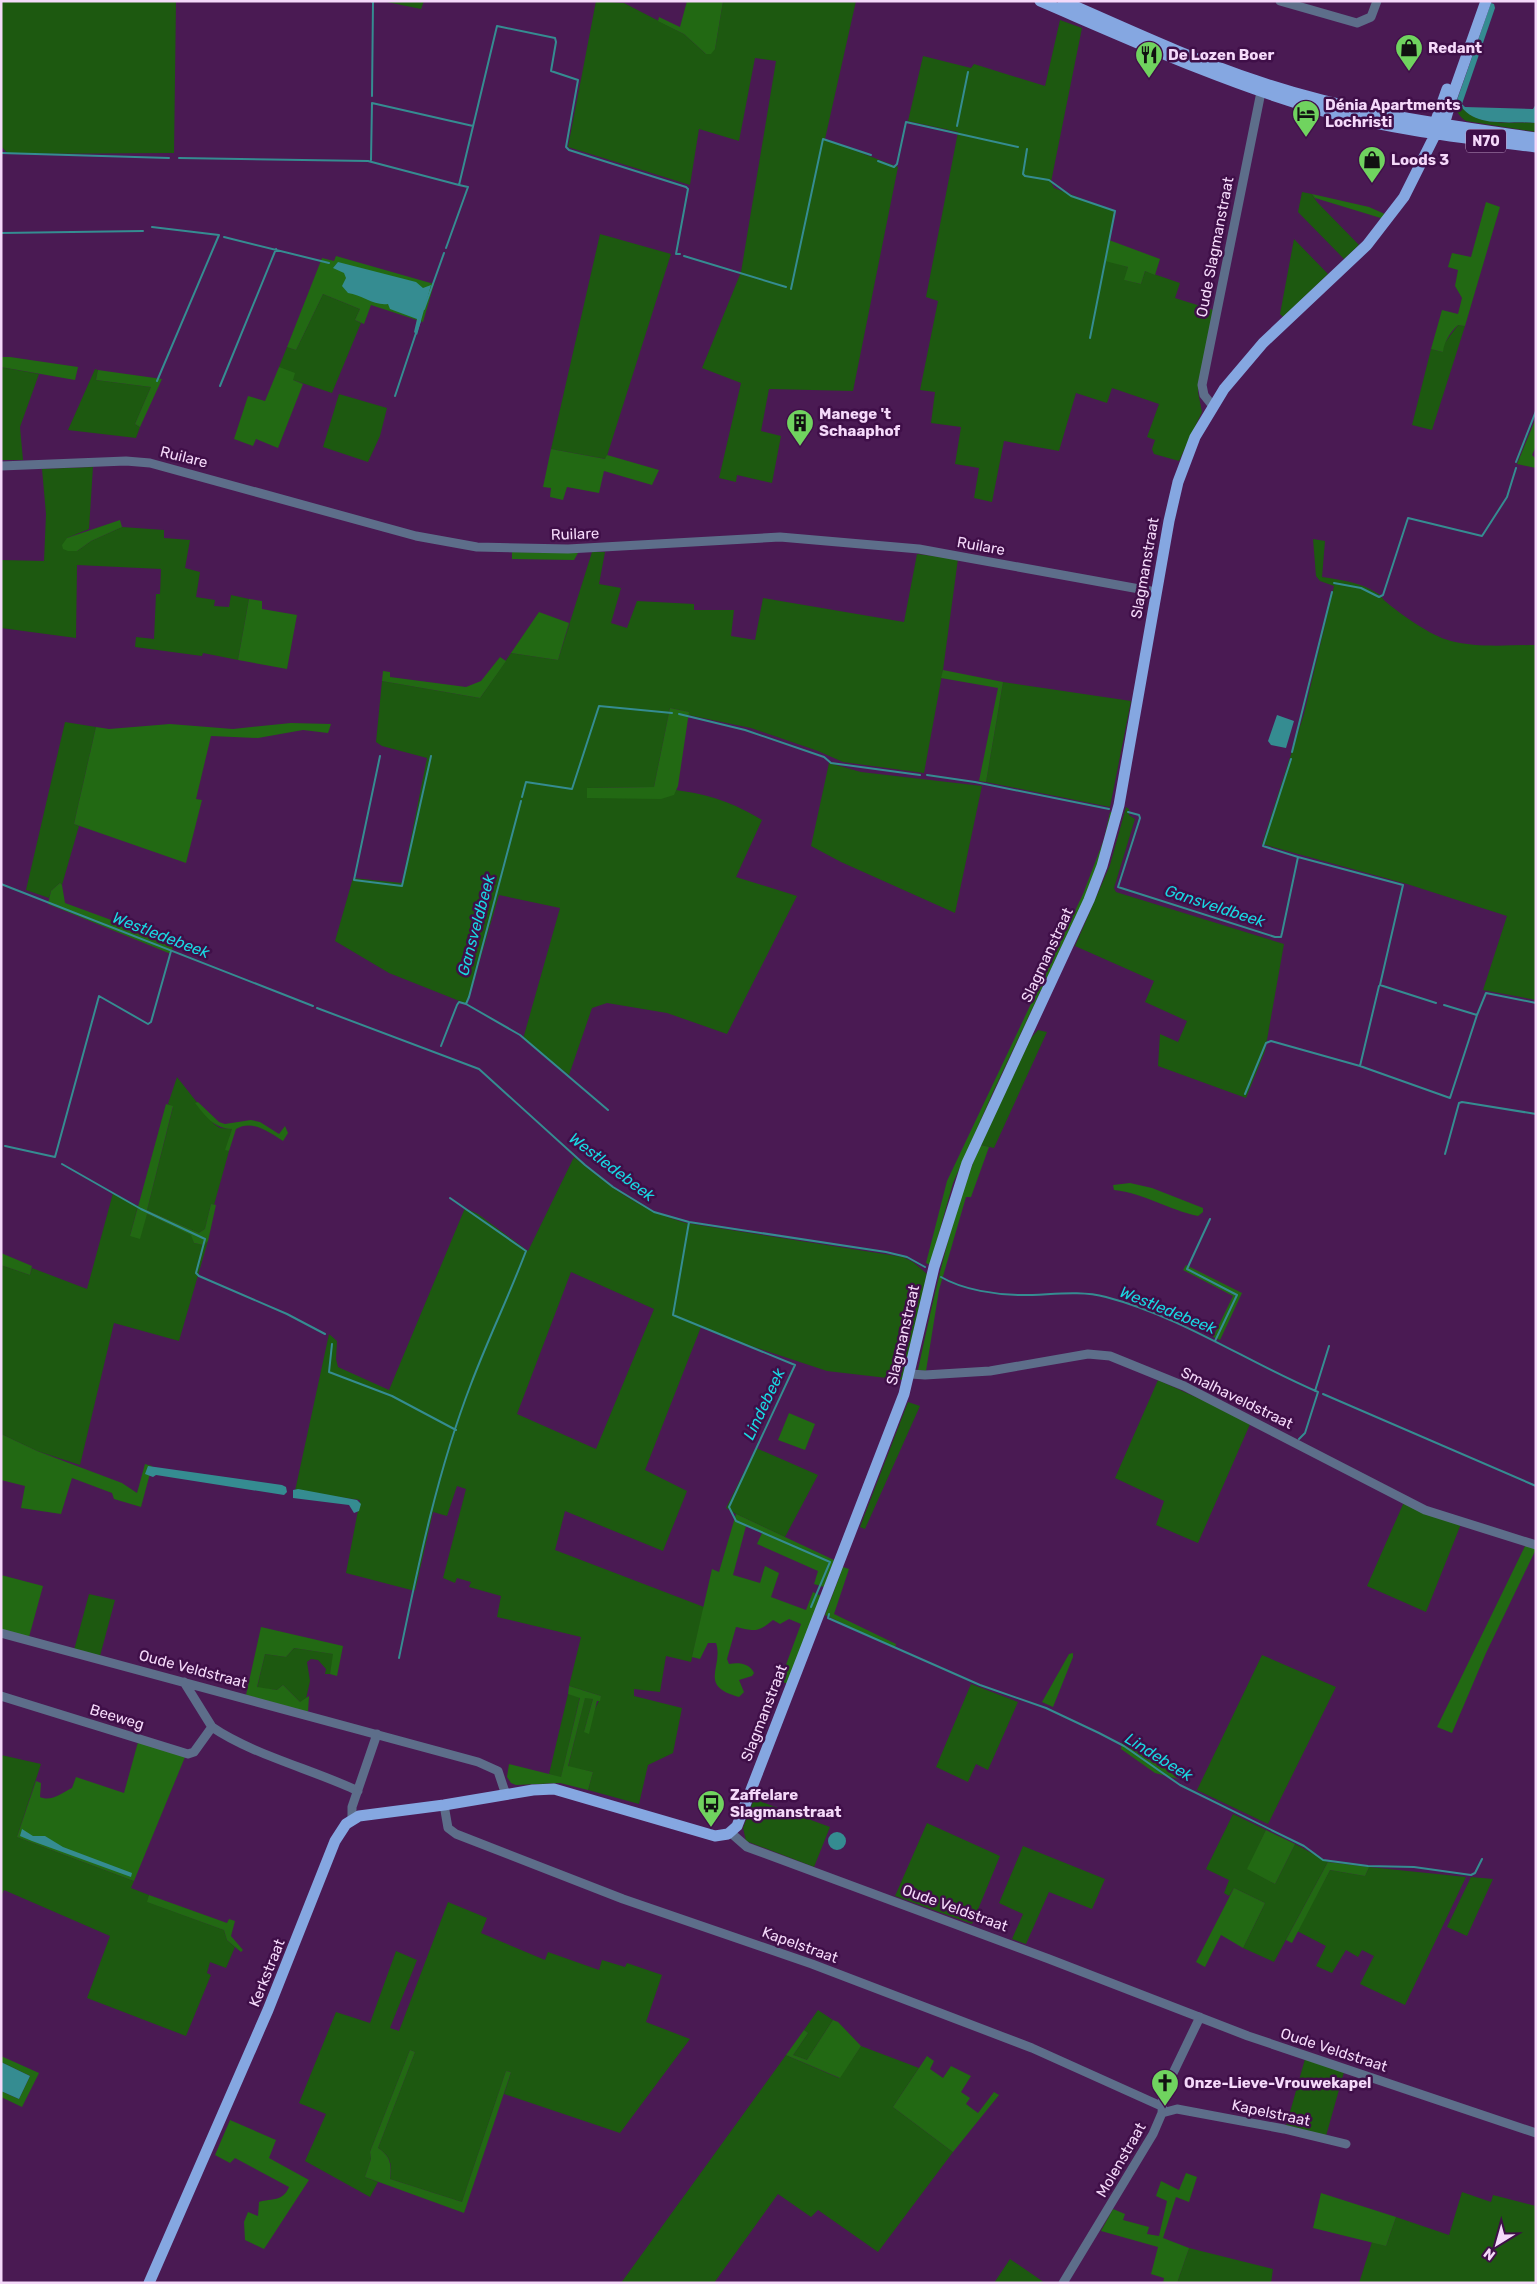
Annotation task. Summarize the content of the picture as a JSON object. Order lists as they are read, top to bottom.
{
  "streets": {
    "main road": ["N70", "Slagmanstraat", "Kerkstraat"],
    "street": [
      "Oude Slagmanstraat",
      "Ruilare",
      "Smalhaveldstraat",
      "Oude Veldstraat",
      "Beeweg",
      "Kapelstraat",
      "Molenstraat"
    ]
  },
  "crossings": [
    ["N70", "Oude Slagmanstraat"],
    ["N70", "Slagmanstraat"],
    ["Oude Slagmanstraat", "Slagmanstraat"],
    ["Ruilare", "Slagmanstraat"],
    ["Slagmanstraat", "Smalhaveldstraat"],
    ["Slagmanstraat", "Oude Veldstraat"],
    ["Oude Veldstraat", "Molenstraat"],
    ["Kapelstraat", "Molenstraat"]
  ],
  "water": ["Gansveldbeek", "Westledebeek", "Lindebeek"],
  "places": {
    "shop": ["Redant", "Loods 3"],
    "restaurant": ["De Lozen Boer"],
    "hotel": ["Dénia Apartments Lochristi"],
    "building": ["Manege 't Schaaphof"],
    "bus stop": ["Zaffelare Slagmanstraat"],
    "church": ["Onze-Lieve-Vrouwekapel"]
  },
  "north": "bottom left"
}
